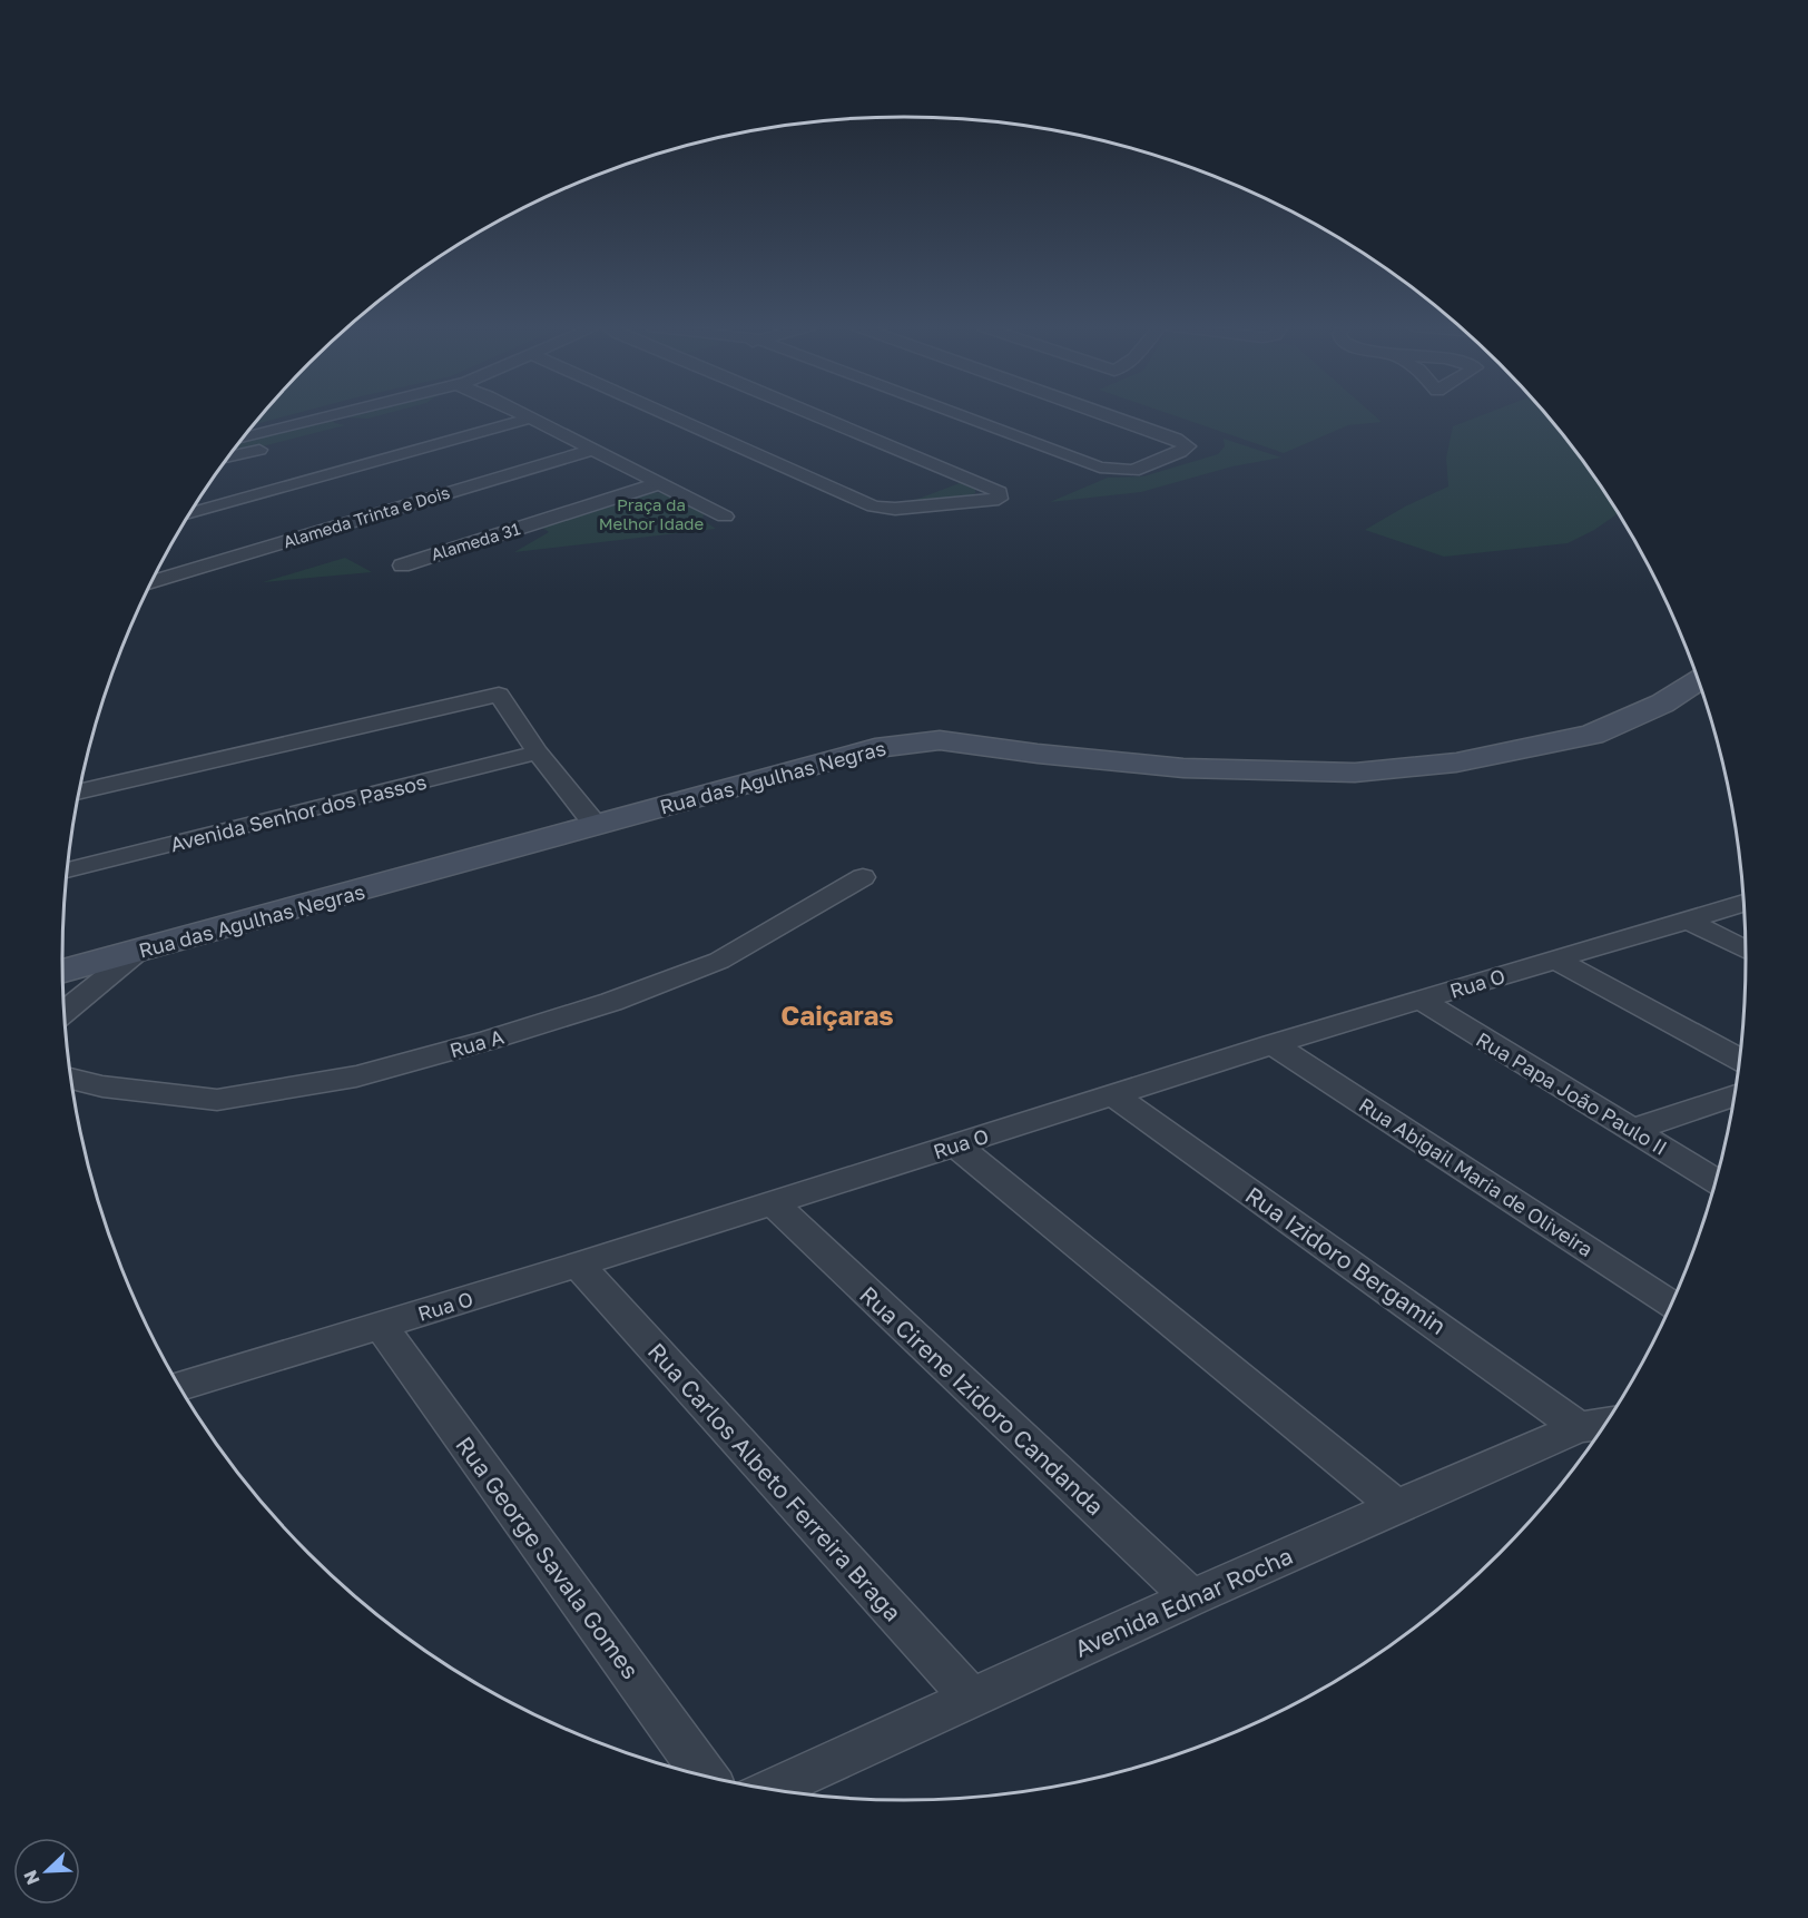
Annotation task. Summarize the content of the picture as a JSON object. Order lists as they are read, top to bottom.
{
  "streets": {
    "street": [
      "Alameda Trinta e Dois",
      "Alameda 31",
      "Rua das Agulhas Negras",
      "Avenida Senhor dos Passos",
      "Rua O",
      "Rua A",
      "Rua Papa João Paulo II",
      "Rua Abigail Maria de Oliveira",
      "Rua Izidoro Bergamin",
      "Rua Cirene Izidoro Candanda",
      "Rua Carlos Albeto Ferreira Braga",
      "Rua George Savala Gomes",
      "Avenida Ednar Rocha"
    ]
  },
  "crossings": [
    ["Rua O", "Rua Papa João Paulo II"],
    ["Rua O", "Rua Abigail Maria de Oliveira"],
    ["Rua O", "Rua Izidoro Bergamin"],
    ["Rua O", "Rua Cirene Izidoro Candanda"],
    ["Rua O", "Rua Carlos Albeto Ferreira Braga"],
    ["Rua O", "Rua George Savala Gomes"],
    ["Rua Izidoro Bergamin", "Avenida Ednar Rocha"],
    ["Rua Cirene Izidoro Candanda", "Avenida Ednar Rocha"],
    ["Rua Carlos Albeto Ferreira Braga", "Avenida Ednar Rocha"]
  ],
  "districts": ["Caiçaras"],
  "parks": ["Praça da Melhor Idade"],
  "north": "bottom left"
}
